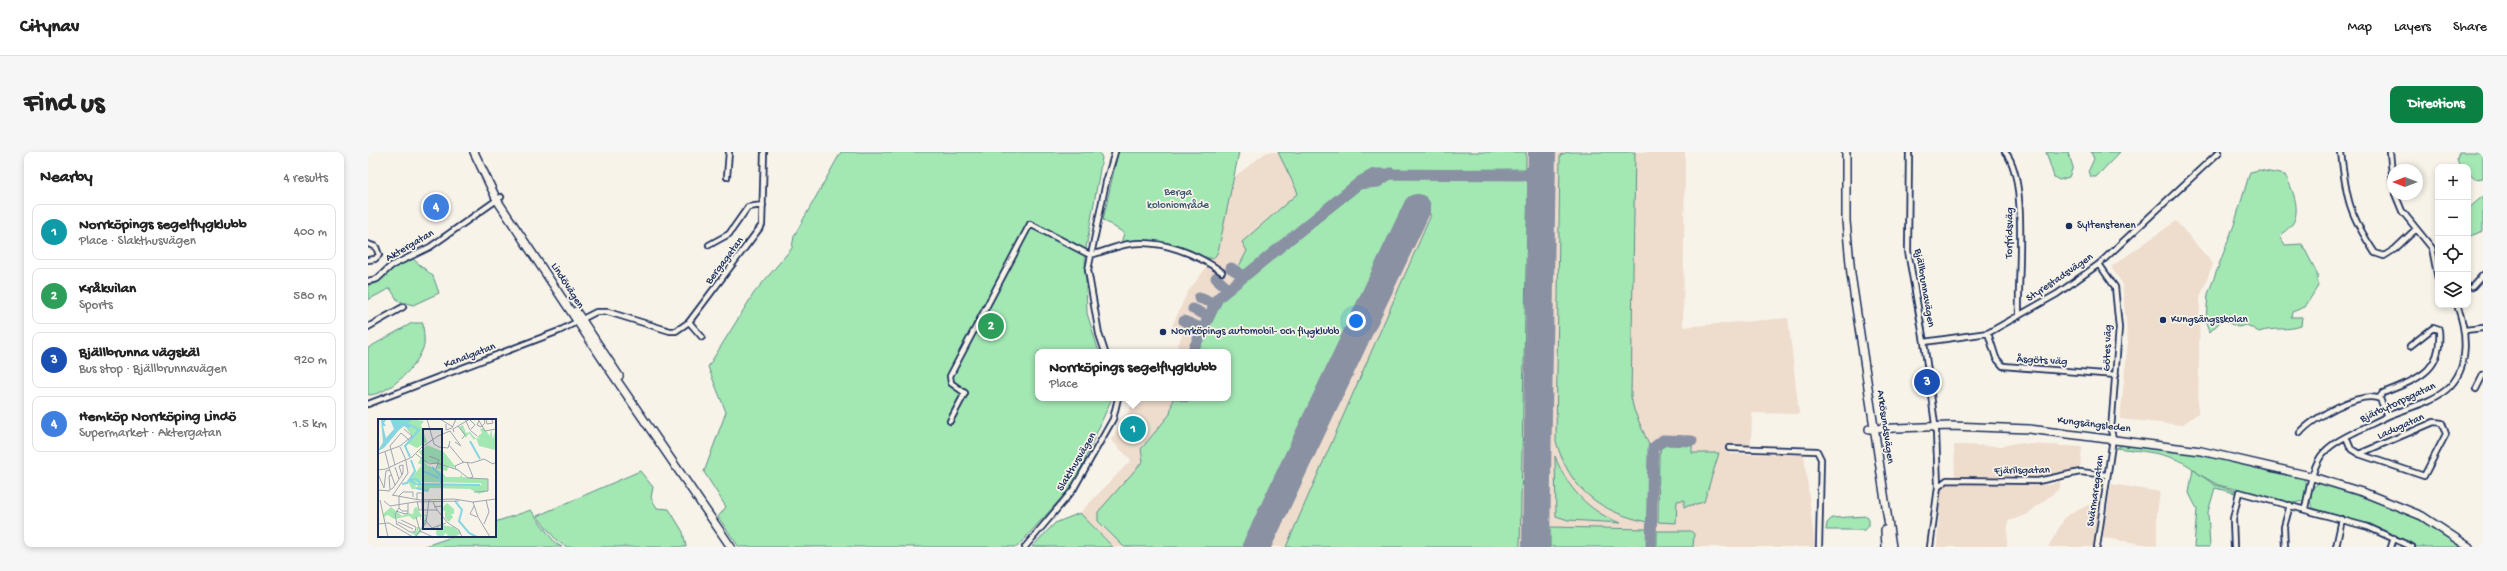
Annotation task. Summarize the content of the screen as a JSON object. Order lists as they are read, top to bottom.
{
  "streets": {
    "main road": ["Lindövägen", "Kungsängsleden", "Arkösundsvägen"],
    "street": [
      "Torfridsväg",
      "Aktergatan",
      "Bergagatan",
      "Styrestadsvägen",
      "Bjällbrunnavägen",
      "Götes väg",
      "Kanalgatan",
      "Åsgöts väg",
      "Bjärbytorpsgatan",
      "Ladugatan",
      "Slakthusvägen",
      "Fjärilsgatan",
      "Svärmaregatan"
    ]
  },
  "crossings": [
    ["Torfridsväg", "Styrestadsvägen"],
    ["Aktergatan", "Lindövägen"],
    ["Bergagatan", "Lindövägen"],
    ["Bergagatan", "Kanalgatan"],
    ["Styrestadsvägen", "Bjällbrunnavägen"],
    ["Styrestadsvägen", "Götes väg"],
    ["Styrestadsvägen", "Åsgöts väg"],
    ["Lindövägen", "Kanalgatan"],
    ["Bjällbrunnavägen", "Kungsängsleden"],
    ["Götes väg", "Åsgöts väg"],
    ["Götes väg", "Kungsängsleden"],
    ["Götes väg", "Svärmaregatan"],
    ["Bjärbytorpsgatan", "Kungsängsleden"],
    ["Kungsängsleden", "Arkösundsvägen"],
    ["Kungsängsleden", "Svärmaregatan"],
    ["Fjärilsgatan", "Svärmaregatan"]
  ],
  "parks": ["Berga koloniområde"],
  "places": ["Syltenstenen", "Kungsängsskolan", "Norrköpings automobil- och flygklubb"],
  "north": "left",
  "page": {
    "header": "Citynav",
    "nav": ["Map", "Layers", "Share"],
    "buttons": "Directions",
    "title": "Find us",
    "heading": ["Nearby", "4 results"],
    "map_buttons": ["+", "−"],
    "pins": [
      "4",
      "2",
      "3",
      "1"
    ],
    "list": [
      {
        "mark": "1",
        "name": "Norrköpings segelflygklubb",
        "note": "Place · Slakthusvägen",
        "value": "400 m"
      },
      {
        "mark": "2",
        "name": "Kråkvilan",
        "note": "Sports",
        "value": "580 m"
      },
      {
        "mark": "3",
        "name": "Bjällbrunna vägskäl",
        "note": "Bus stop · Bjällbrunnavägen",
        "value": "920 m"
      },
      {
        "mark": "4",
        "name": "Hemköp Norrköping Lindö",
        "note": "Supermarket · Aktergatan",
        "value": "1.5 km"
      }
    ],
    "popup": ["Norrköpings segelflygklubb", "Place"]
  }
}
